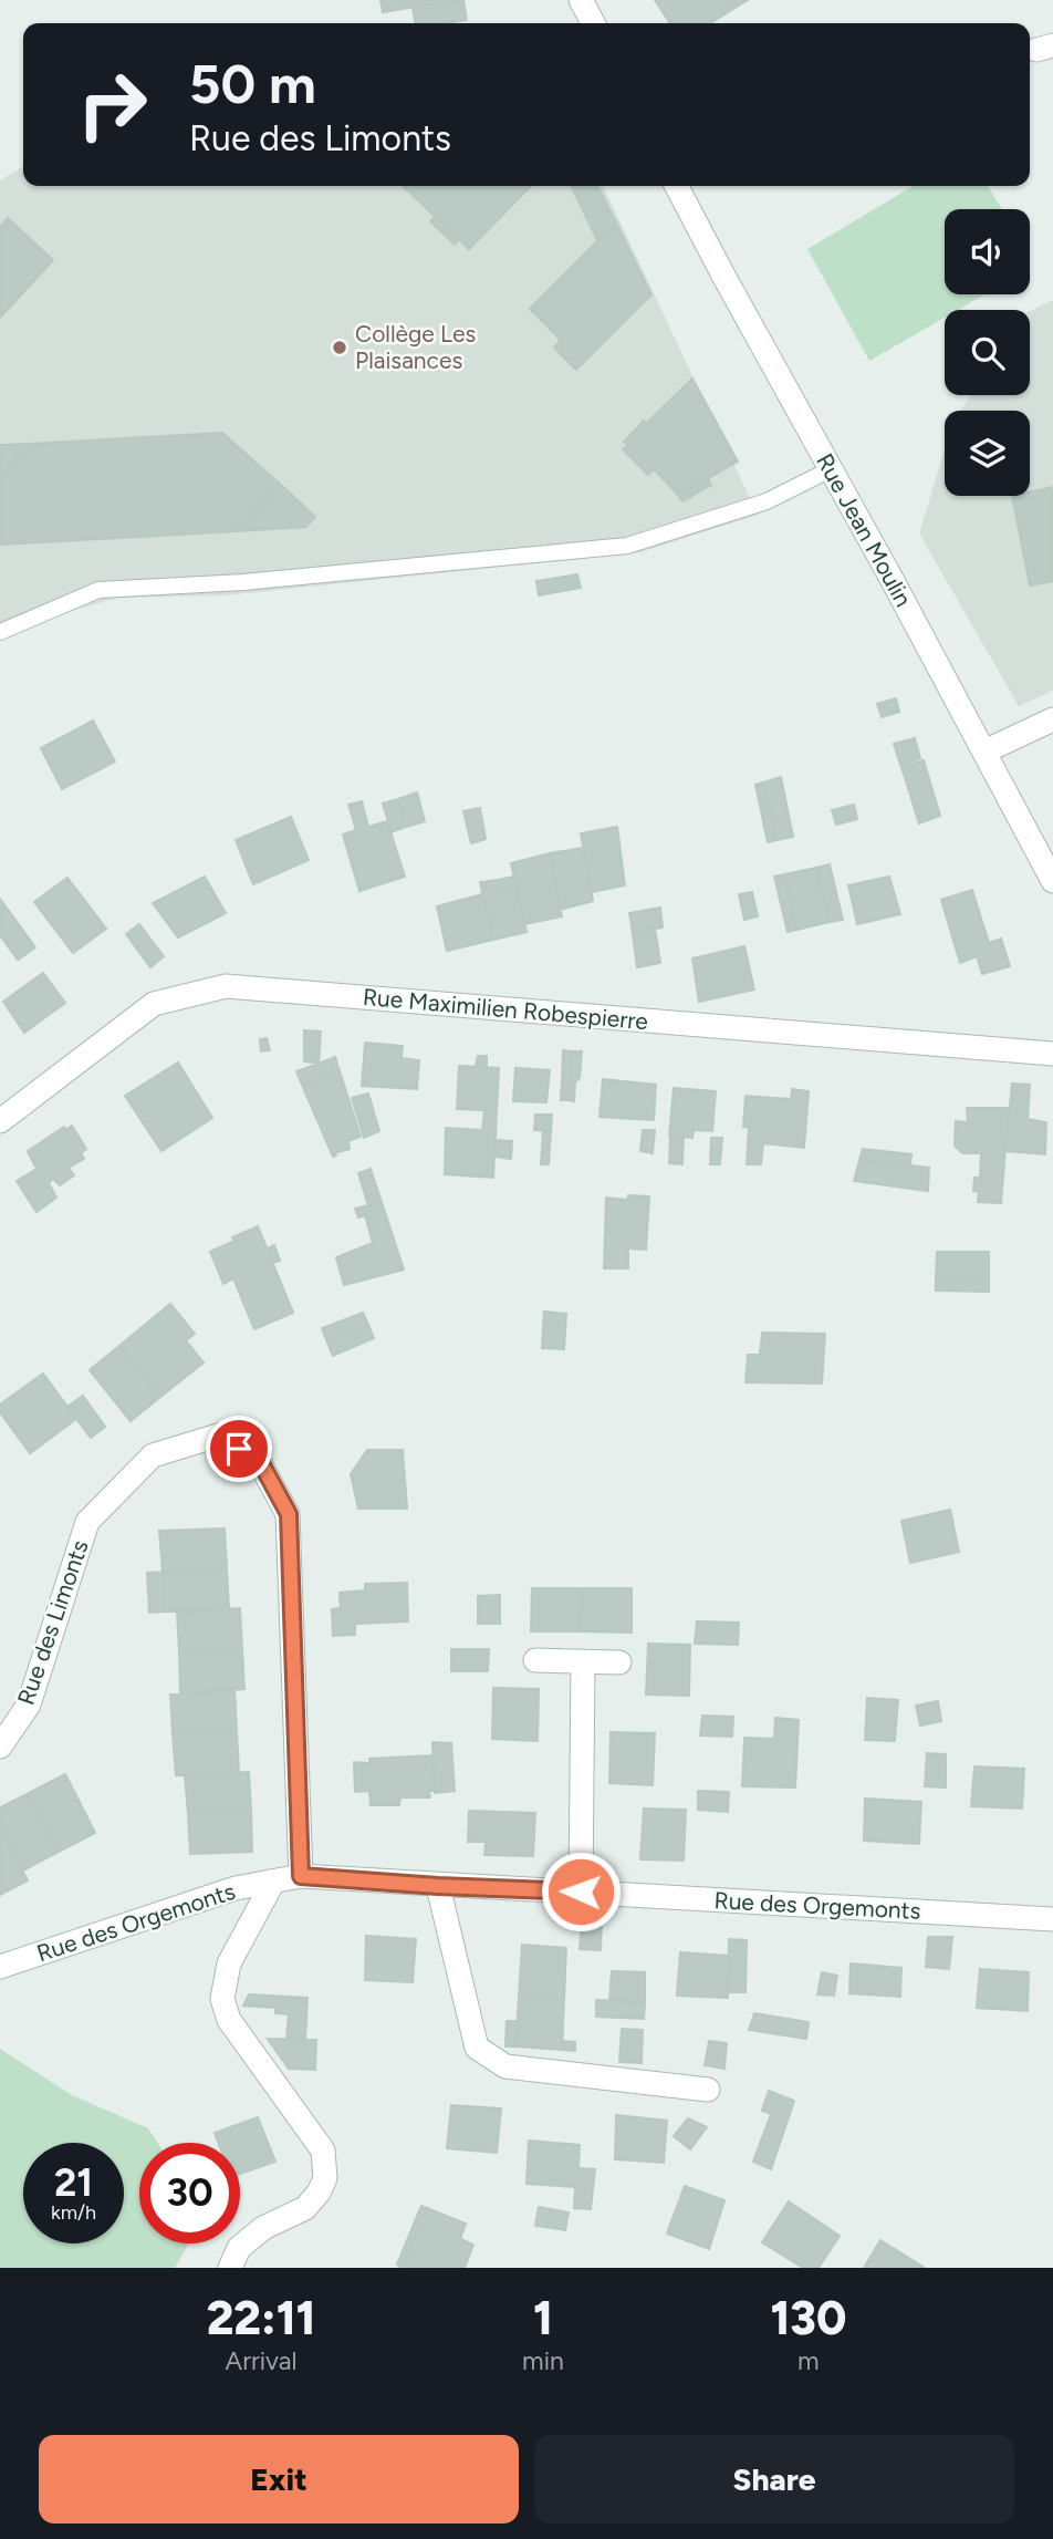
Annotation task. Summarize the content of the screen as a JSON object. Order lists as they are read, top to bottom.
{
  "streets": {
    "street": [
      "Rue Jean Moulin",
      "Rue Maximilien Robespierre",
      "Rue des Limonts",
      "Rue des Orgemonts"
    ]
  },
  "crossings": [
    ["Rue des Limonts", "Rue des Orgemonts"]
  ],
  "places": ["Collège Les Plaisances"],
  "page": {
    "turn": ["50 m", "Rue des Limonts"],
    "speed": "21 km/h",
    "limit": "30",
    "eta": [
      "22:11",
      "Arrival",
      "1",
      "min",
      "130",
      "m"
    ],
    "buttons": ["Exit", "Share"]
  }
}
